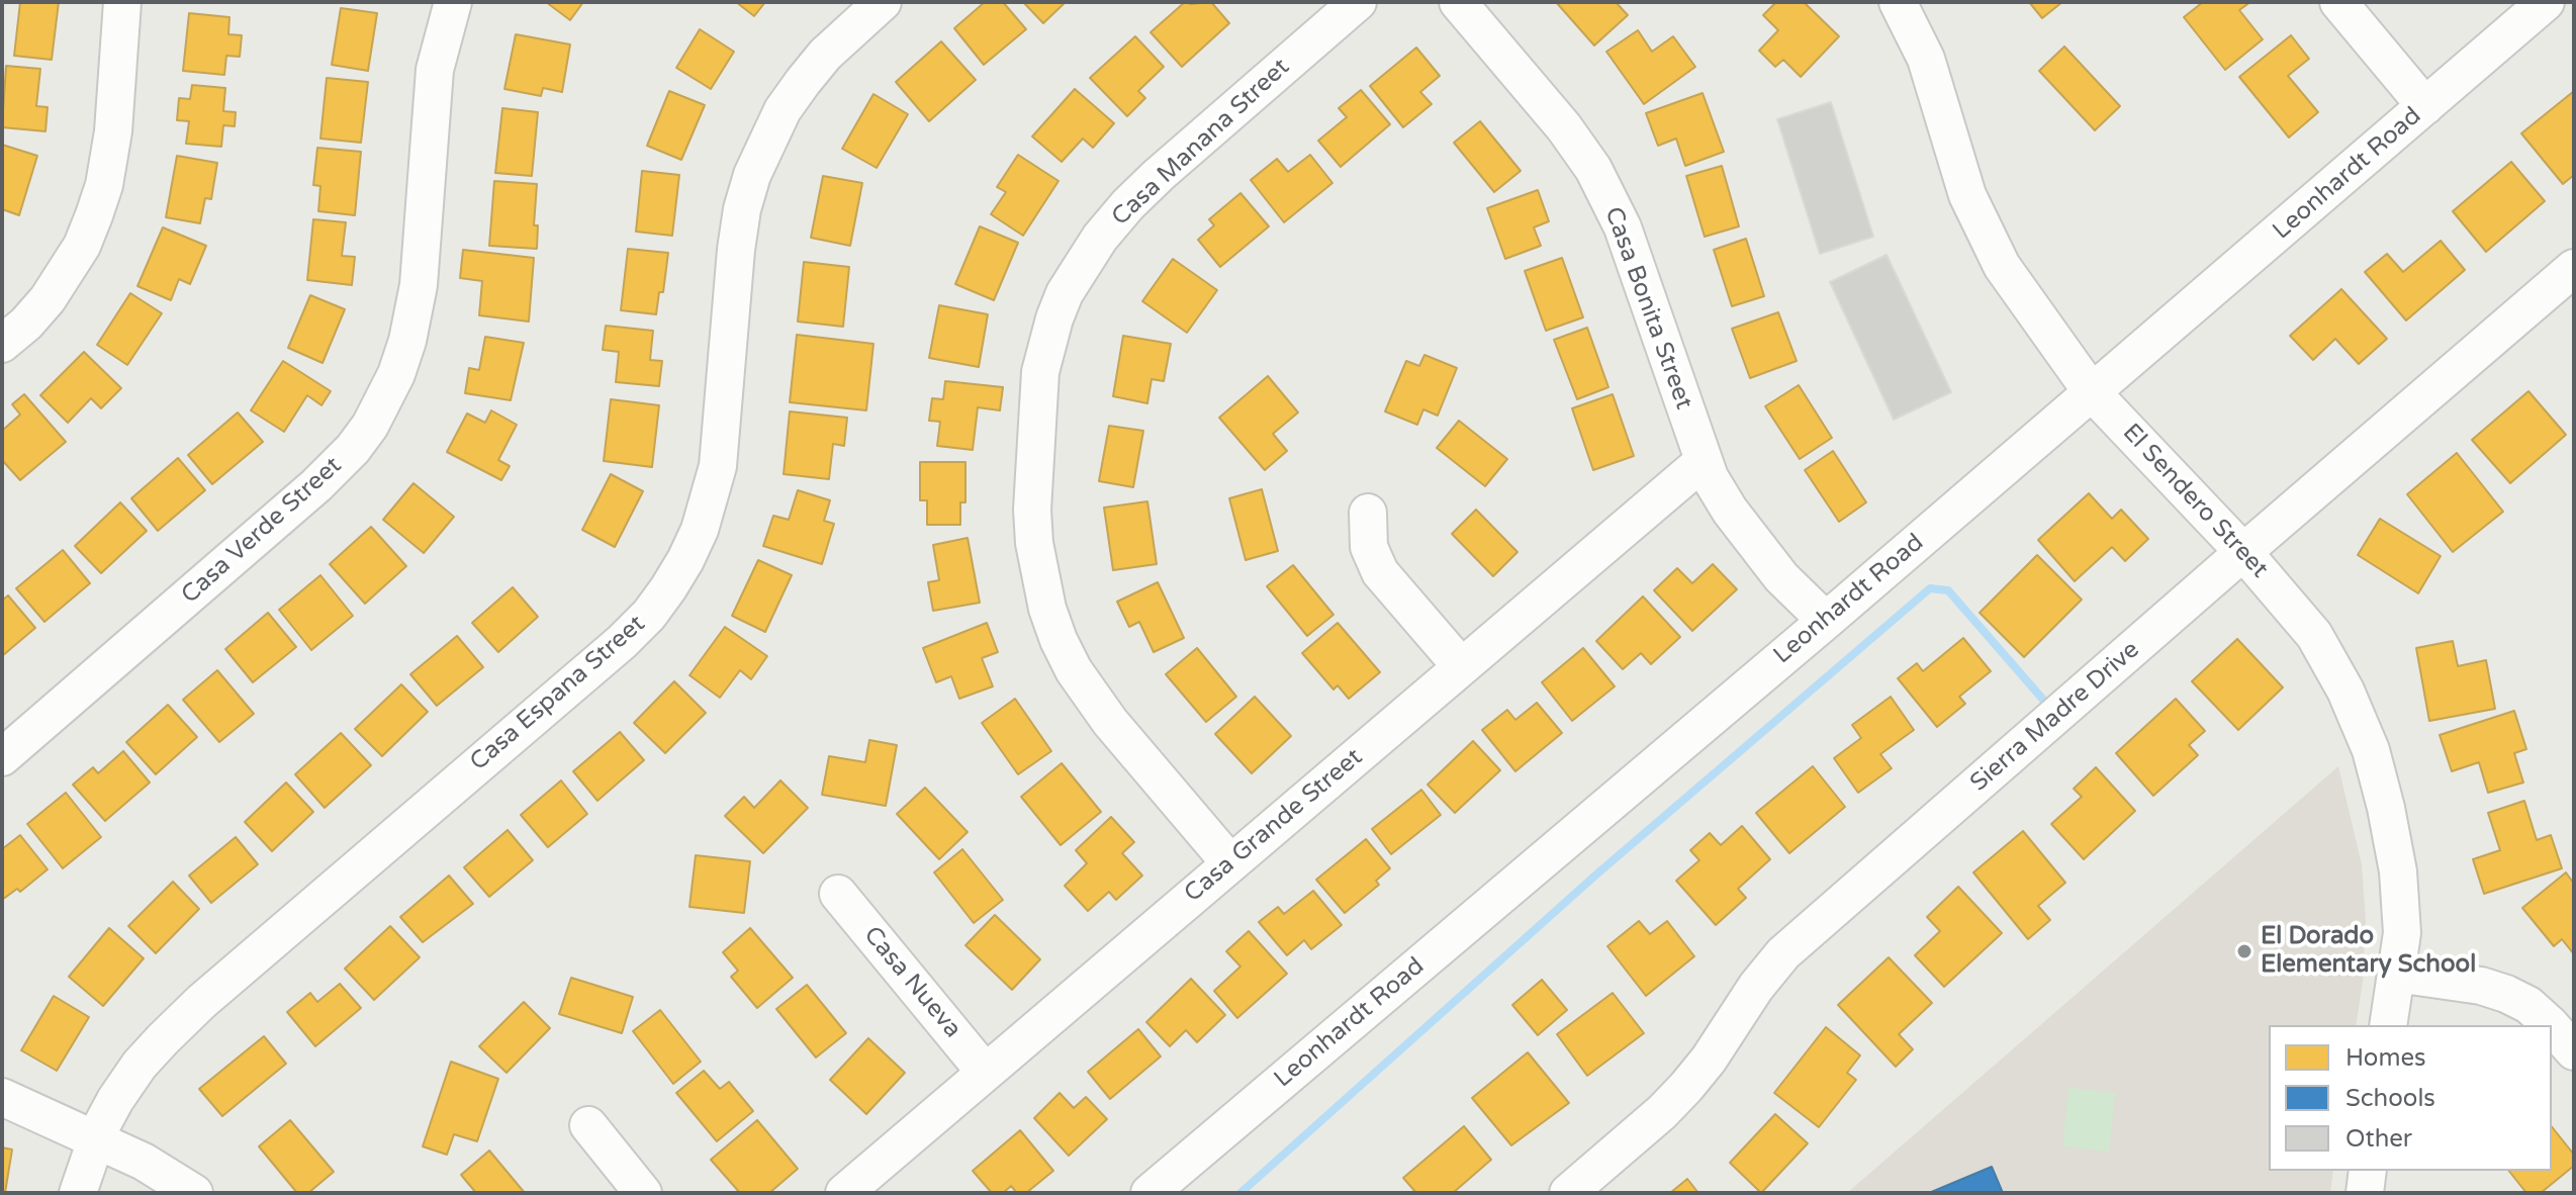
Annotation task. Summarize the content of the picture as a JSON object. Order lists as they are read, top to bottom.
{
  "streets": {
    "street": [
      "Casa Manana Street",
      "Leonhardt Road",
      "Casa Bonita Street",
      "El Sendero Street",
      "Casa Verde Street",
      "Casa Espana Street",
      "Sierra Madre Drive",
      "Casa Grande Street",
      "Casa Nueva"
    ]
  },
  "crossings": [
    ["Casa Manana Street", "Casa Grande Street"],
    ["Leonhardt Road", "Casa Bonita Street"],
    ["Leonhardt Road", "El Sendero Street"],
    ["Casa Bonita Street", "Casa Grande Street"],
    ["El Sendero Street", "Sierra Madre Drive"],
    ["Casa Grande Street", "Casa Nueva"]
  ],
  "places": ["El Dorado Elementary School"],
  "legend": ["Homes", "Schools", "Other"]
}
